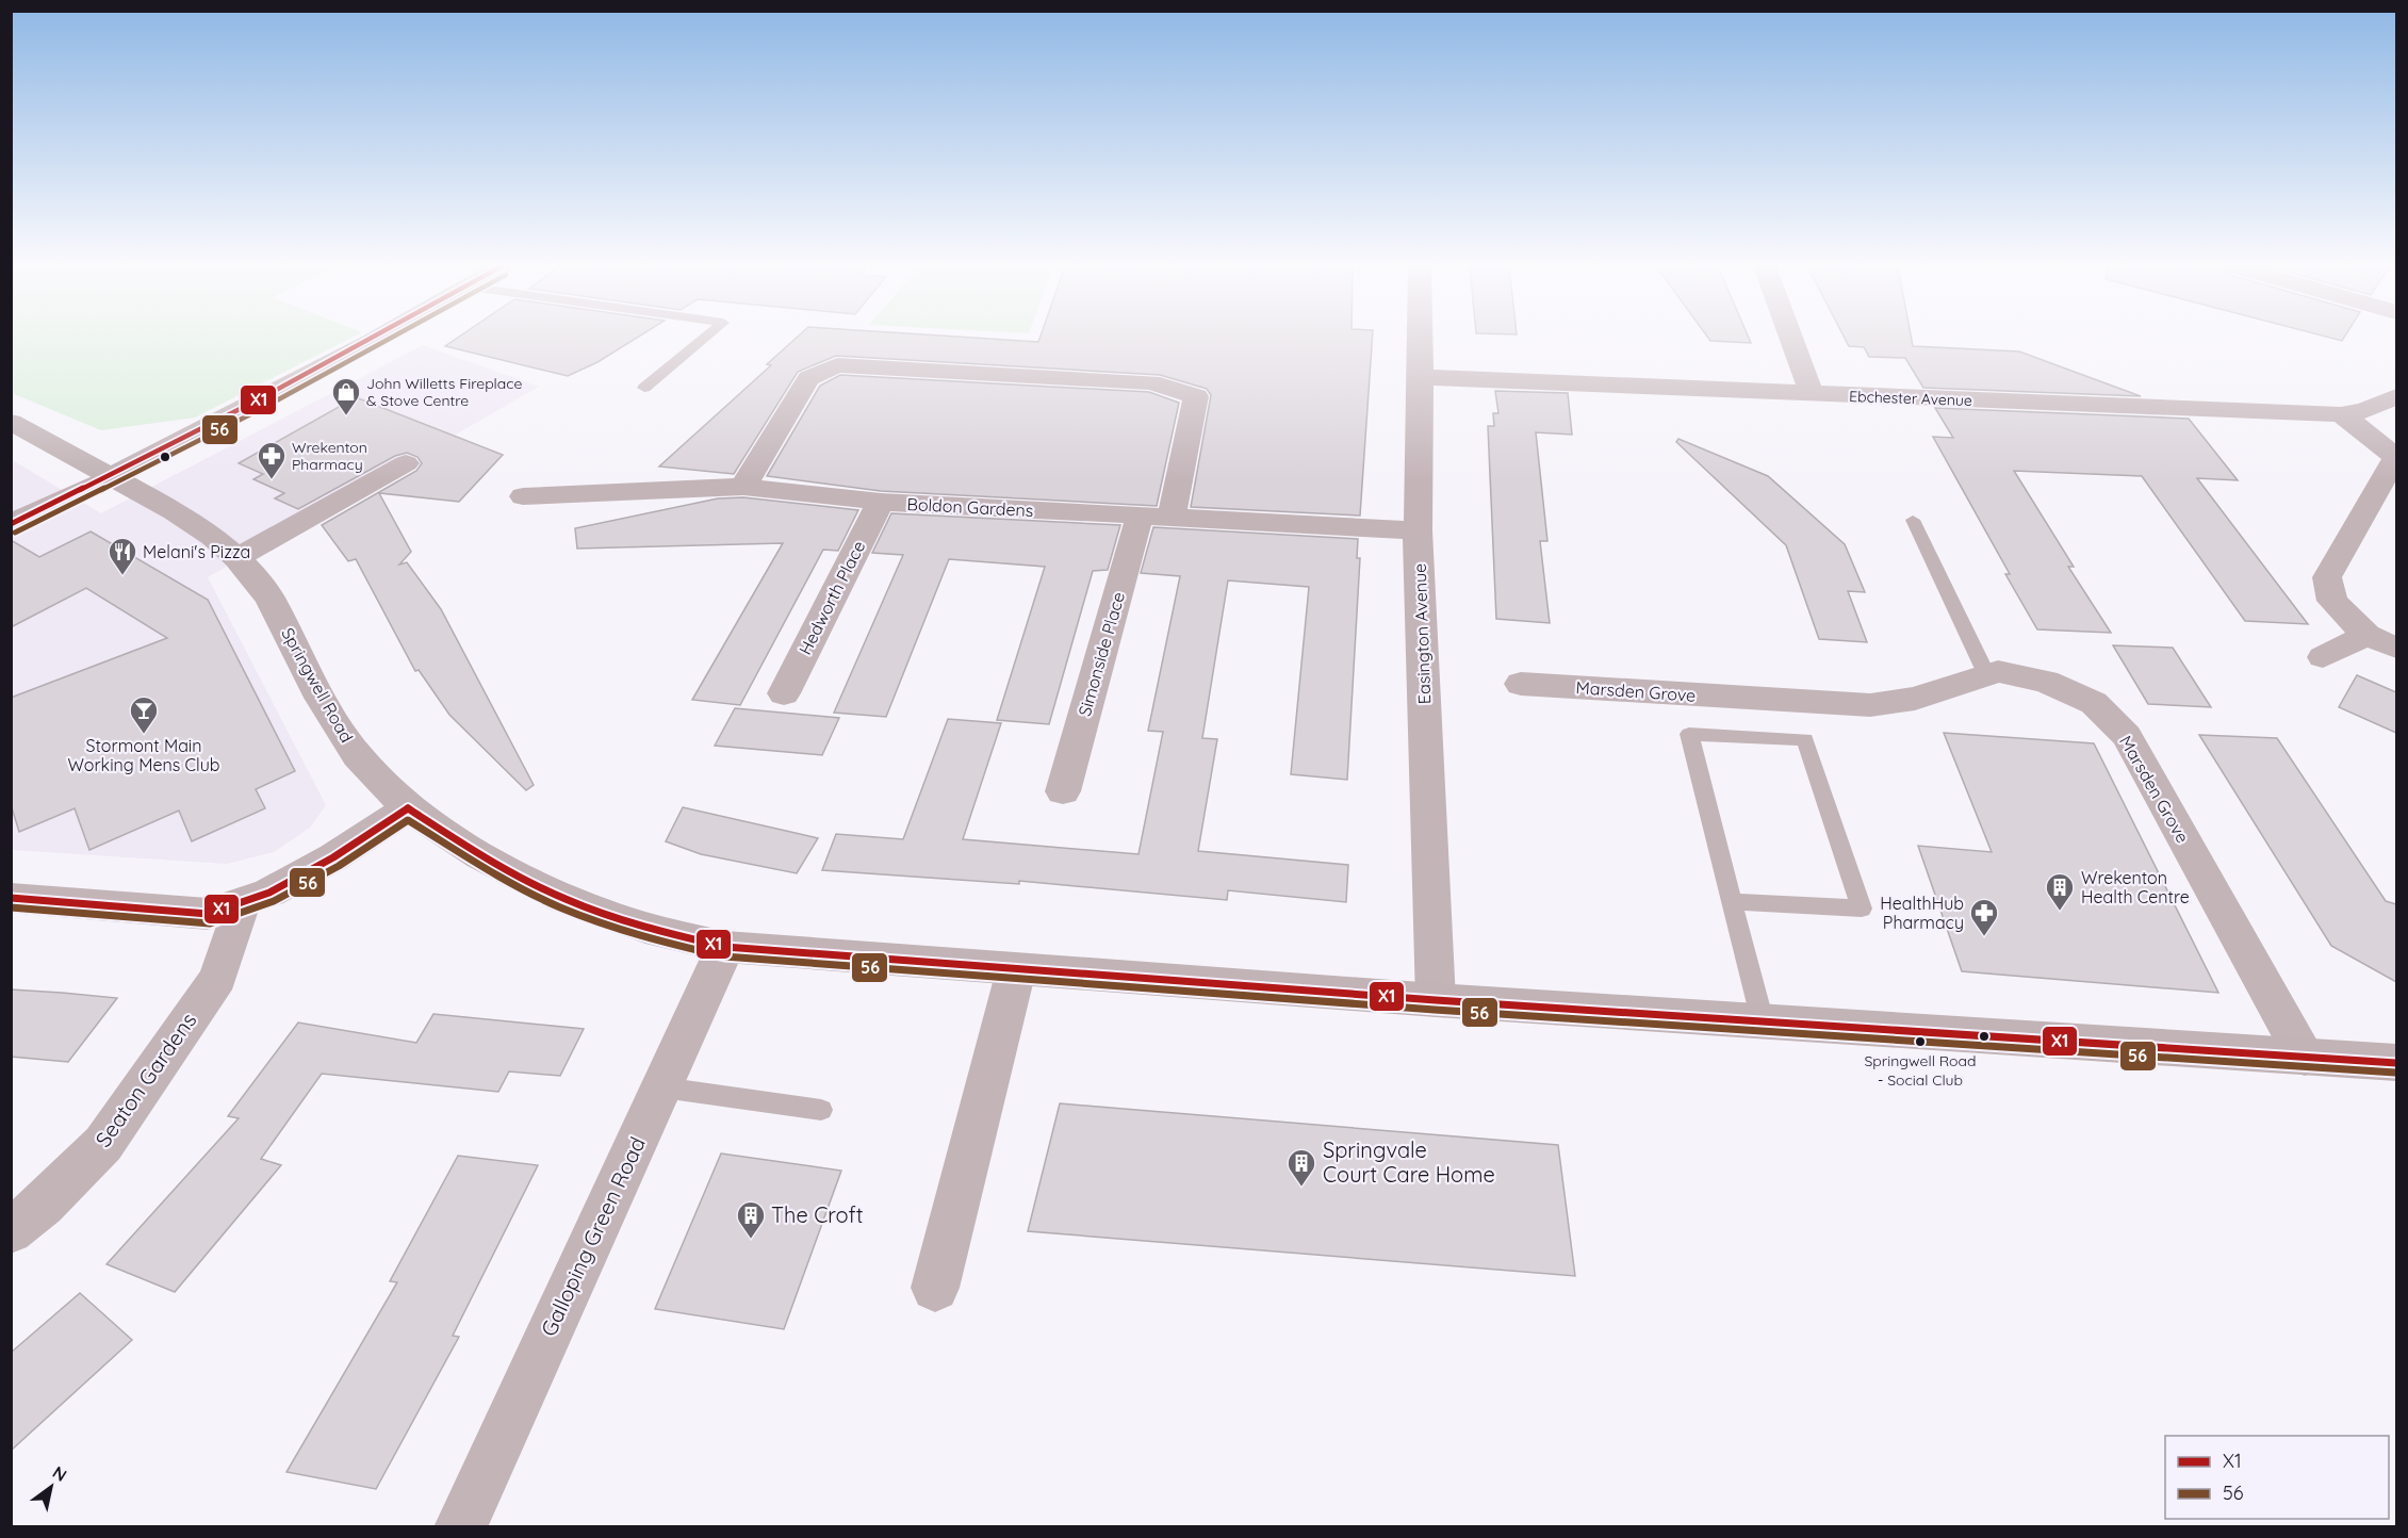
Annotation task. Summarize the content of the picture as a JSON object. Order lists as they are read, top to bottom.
{
  "streets": {
    "main road": ["Springwell Road"],
    "street": [
      "Ebchester Avenue",
      "Boldon Gardens",
      "Hedworth Place",
      "Easington Avenue",
      "Simonside Place",
      "Marsden Grove",
      "Seaton Gardens",
      "Galloping Green Road"
    ]
  },
  "crossings": [
    ["Ebchester Avenue", "Easington Avenue"],
    ["Boldon Gardens", "Hedworth Place"],
    ["Boldon Gardens", "Easington Avenue"],
    ["Boldon Gardens", "Simonside Place"],
    ["Easington Avenue", "Springwell Road"],
    ["Springwell Road", "Marsden Grove"],
    ["Springwell Road", "Galloping Green Road"]
  ],
  "places": {
    "shop": ["John Willetts Fireplace & Stove Centre"],
    "pharmacy": ["Wrekenton Pharmacy", "HealthHub Pharmacy"],
    "restaurant": ["Melani's Pizza"],
    "bar": ["Stormont Main Working Mens Club"],
    "building": ["Wrekenton Health Centre", "Springvale Court Care Home", "The Croft"],
    "other": ["Springwell Road - Social Club"]
  },
  "lines": ["transit line X1", "transit line 56"],
  "legend": ["X1", "56"],
  "north": "top right"
}
